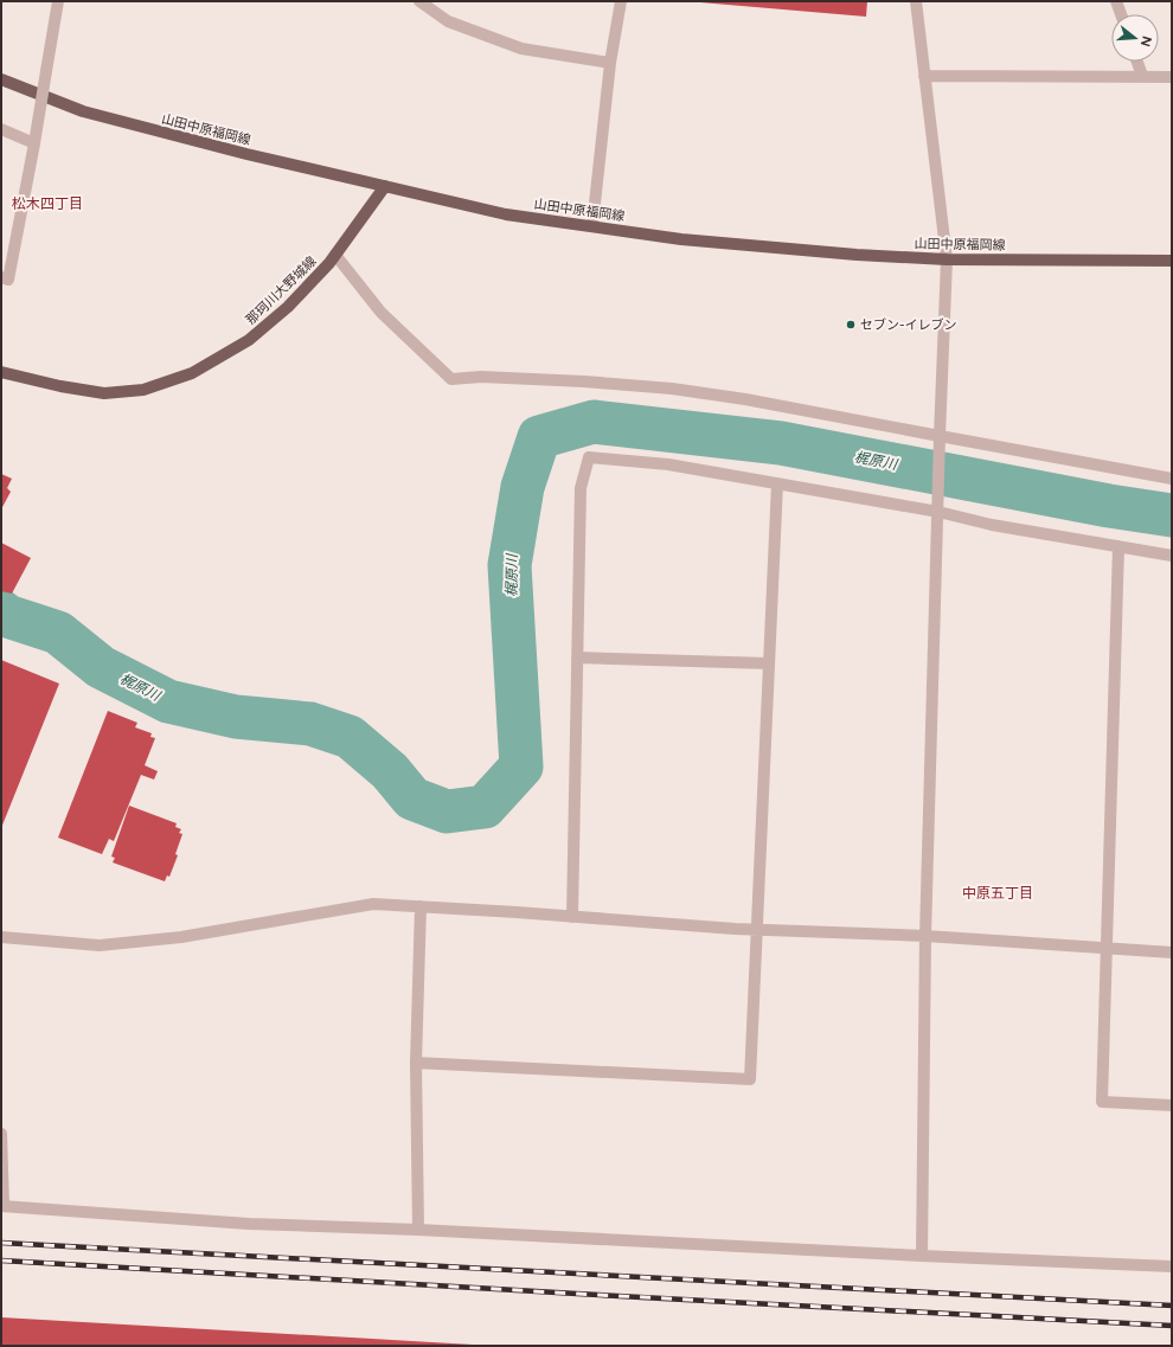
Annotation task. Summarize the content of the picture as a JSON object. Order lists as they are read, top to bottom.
{
  "streets": {
    "main road": ["山田中原福岡線", "那珂川大野城線"]
  },
  "crossings": [
    ["山田中原福岡線", "那珂川大野城線"]
  ],
  "districts": ["松木四丁目", "中原五丁目"],
  "water": ["梶原川"],
  "places": ["セブン-イレブン"],
  "north": "right"
}
